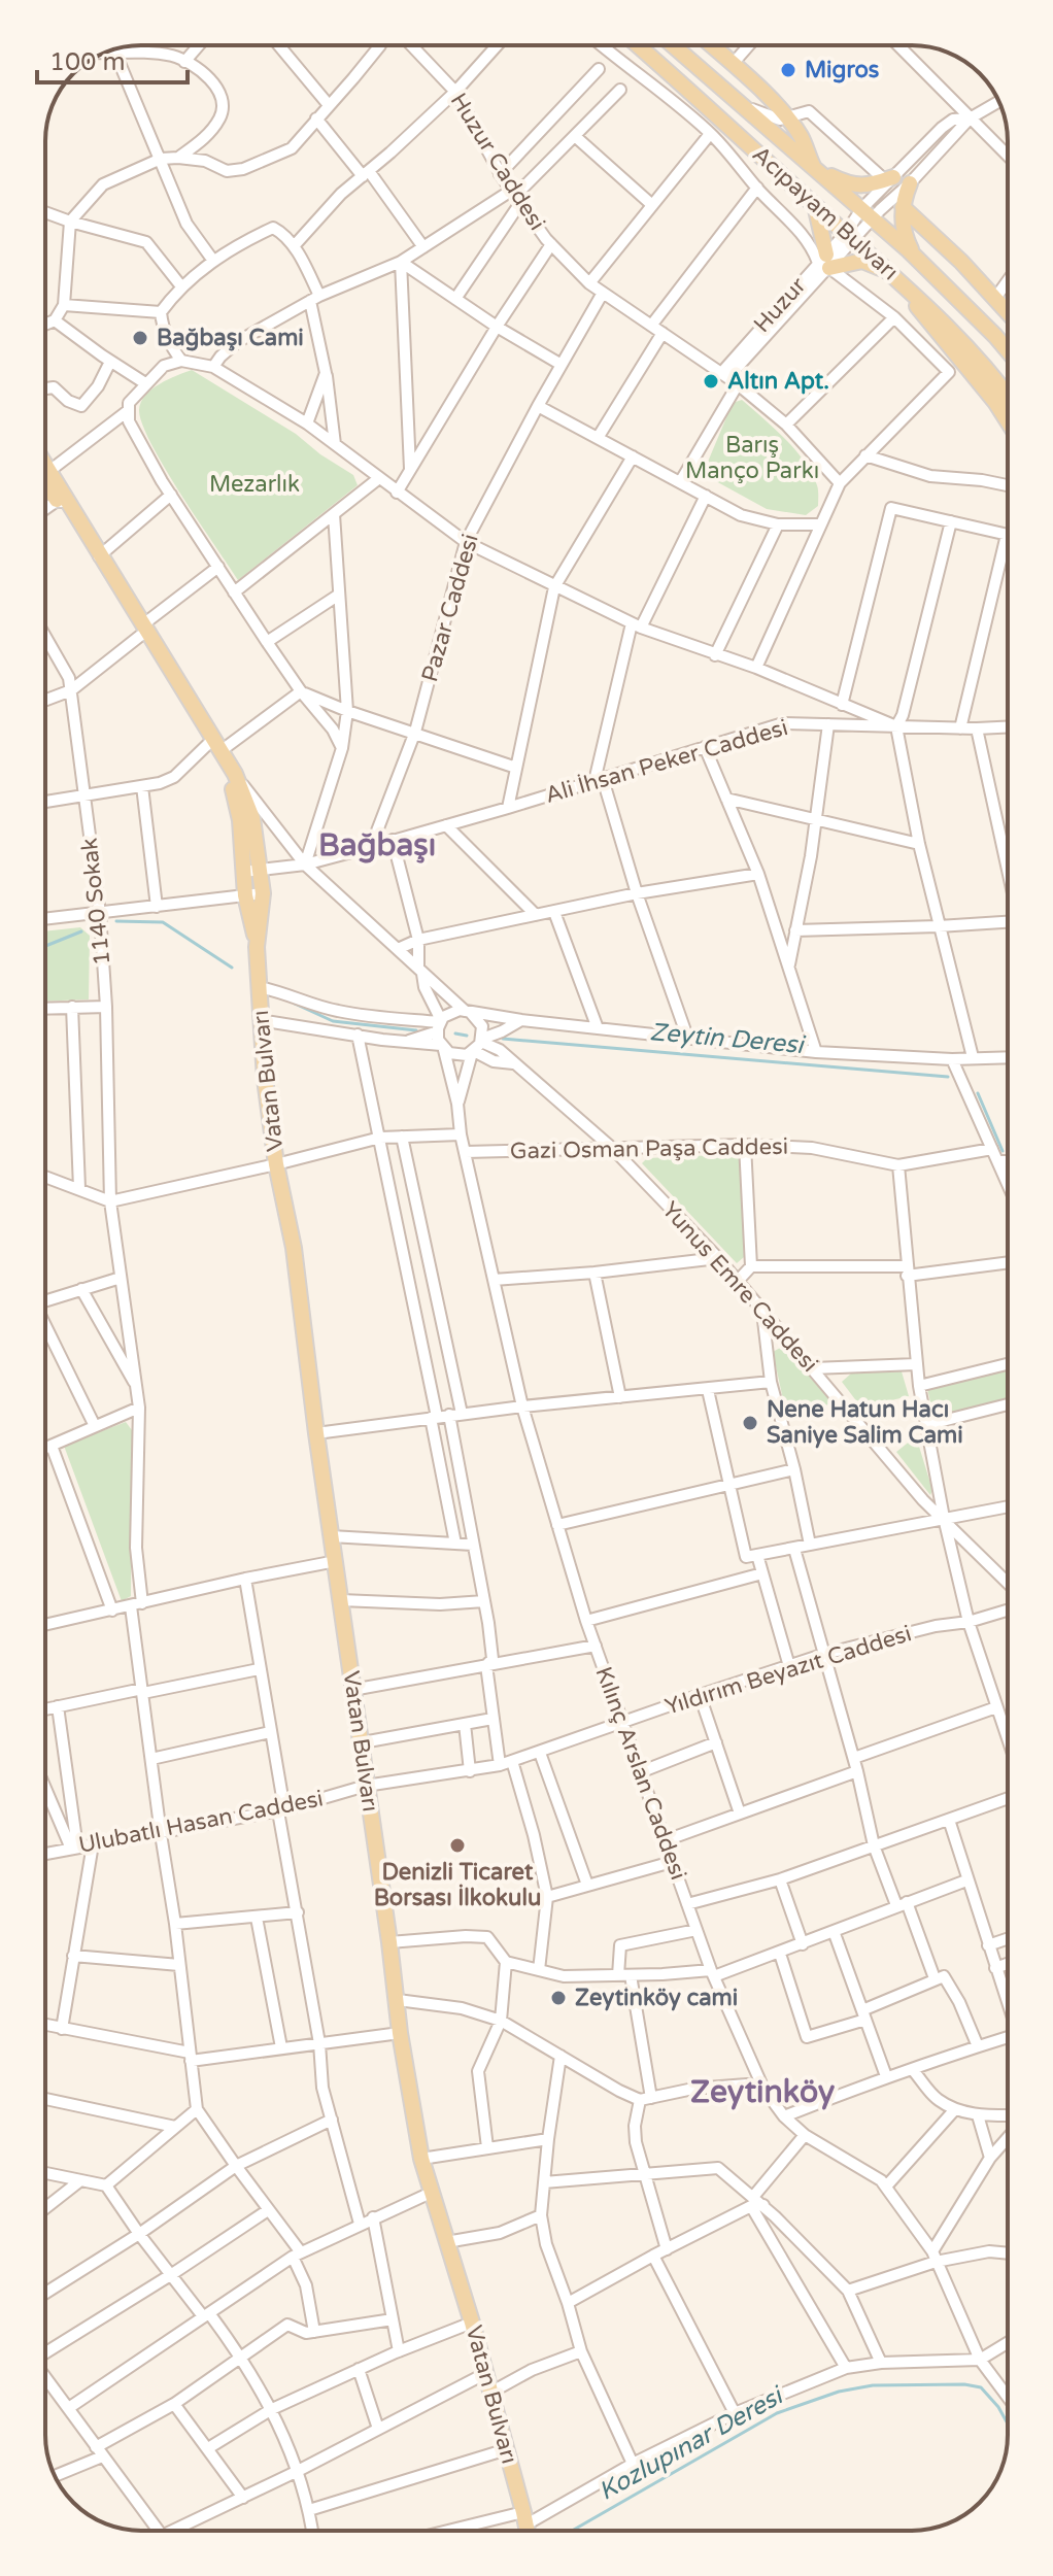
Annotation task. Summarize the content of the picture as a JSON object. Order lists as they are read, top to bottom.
{
  "streets": {
    "main road": ["Acıpayam Bulvarı", "Vatan Bulvarı"],
    "street": [
      "Huzur Caddesi",
      "Huzur",
      "Pazar Caddesi",
      "Ali İhsan Peker Caddesi",
      "1140 Sokak",
      "Gazi Osman Paşa Caddesi",
      "Yunus Emre Caddesi",
      "Yıldırım Beyazıt Caddesi",
      "Kılınç Arslan Caddesi",
      "Ulubatlı Hasan Caddesi"
    ]
  },
  "crossings": [
    ["Huzur Caddesi", "Huzur"],
    ["Huzur Caddesi", "Pazar Caddesi"],
    ["Acıpayam Bulvarı", "Huzur"],
    ["Pazar Caddesi", "Ali İhsan Peker Caddesi"],
    ["Ali İhsan Peker Caddesi", "Vatan Bulvarı"],
    ["1140 Sokak", "Ulubatlı Hasan Caddesi"],
    ["Vatan Bulvarı", "Yıldırım Beyazıt Caddesi"],
    ["Vatan Bulvarı", "Ulubatlı Hasan Caddesi"],
    ["Gazi Osman Paşa Caddesi", "Yunus Emre Caddesi"],
    ["Gazi Osman Paşa Caddesi", "Kılınç Arslan Caddesi"],
    ["Yunus Emre Caddesi", "Kılınç Arslan Caddesi"],
    ["Yıldırım Beyazıt Caddesi", "Kılınç Arslan Caddesi"],
    ["Yıldırım Beyazıt Caddesi", "Ulubatlı Hasan Caddesi"]
  ],
  "districts": ["Bağbaşı", "Zeytinköy"],
  "water": ["Zeytin Deresi", "Kozlupınar Deresi"],
  "parks": ["Barış Manço Parkı", "Mezarlık"],
  "places": [
    "Migros",
    "Bağbaşı Cami",
    "Altın Apt.",
    "Nene Hatun Hacı Saniye Salim Cami",
    "Denizli Ticaret Borsası İlkokulu",
    "Zeytinköy cami"
  ],
  "scale_bar": "100 m"
}
